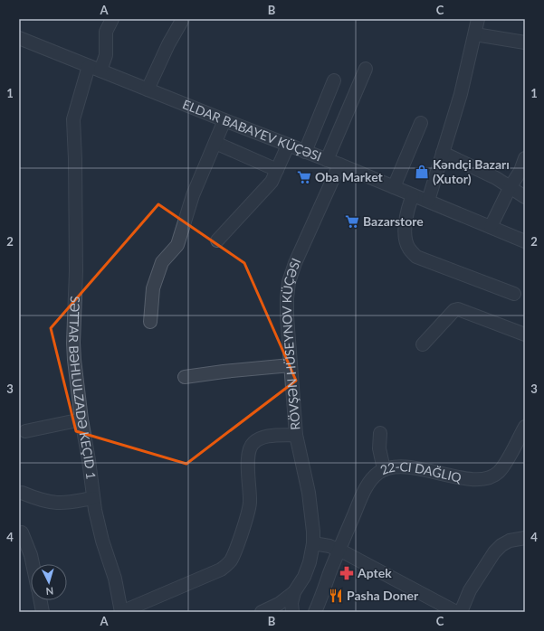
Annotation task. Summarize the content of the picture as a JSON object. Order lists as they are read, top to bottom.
{
  "streets": {
    "street": ["ELDAR BABAYEV KÜÇƏSI", "RÖVŞƏN HÜSEYNOV KÜÇƏSI", "SƏTTAR BƏHLULZADƏ KEÇID 1"]
  },
  "crossings": [
    ["ELDAR BABAYEV KÜÇƏSI", "RÖVŞƏN HÜSEYNOV KÜÇƏSI"],
    ["ELDAR BABAYEV KÜÇƏSI", "SƏTTAR BƏHLULZADƏ KEÇID 1"],
    ["RÖVŞƏN HÜSEYNOV KÜÇƏSI", "SƏTTAR BƏHLULZADƏ KEÇID 1"]
  ],
  "places": {
    "shop": ["Kəndçi Bazarı (Xutor)"],
    "supermarket": ["Oba Market", "Bazarstore"],
    "pharmacy": ["Aptek"],
    "restaurant": ["Pasha Doner"]
  },
  "north": "bottom",
  "grid": {
    "columns": ["A", "B", "C"],
    "rows": [
      "1",
      "2",
      "3",
      "4"
    ]
  }
}
